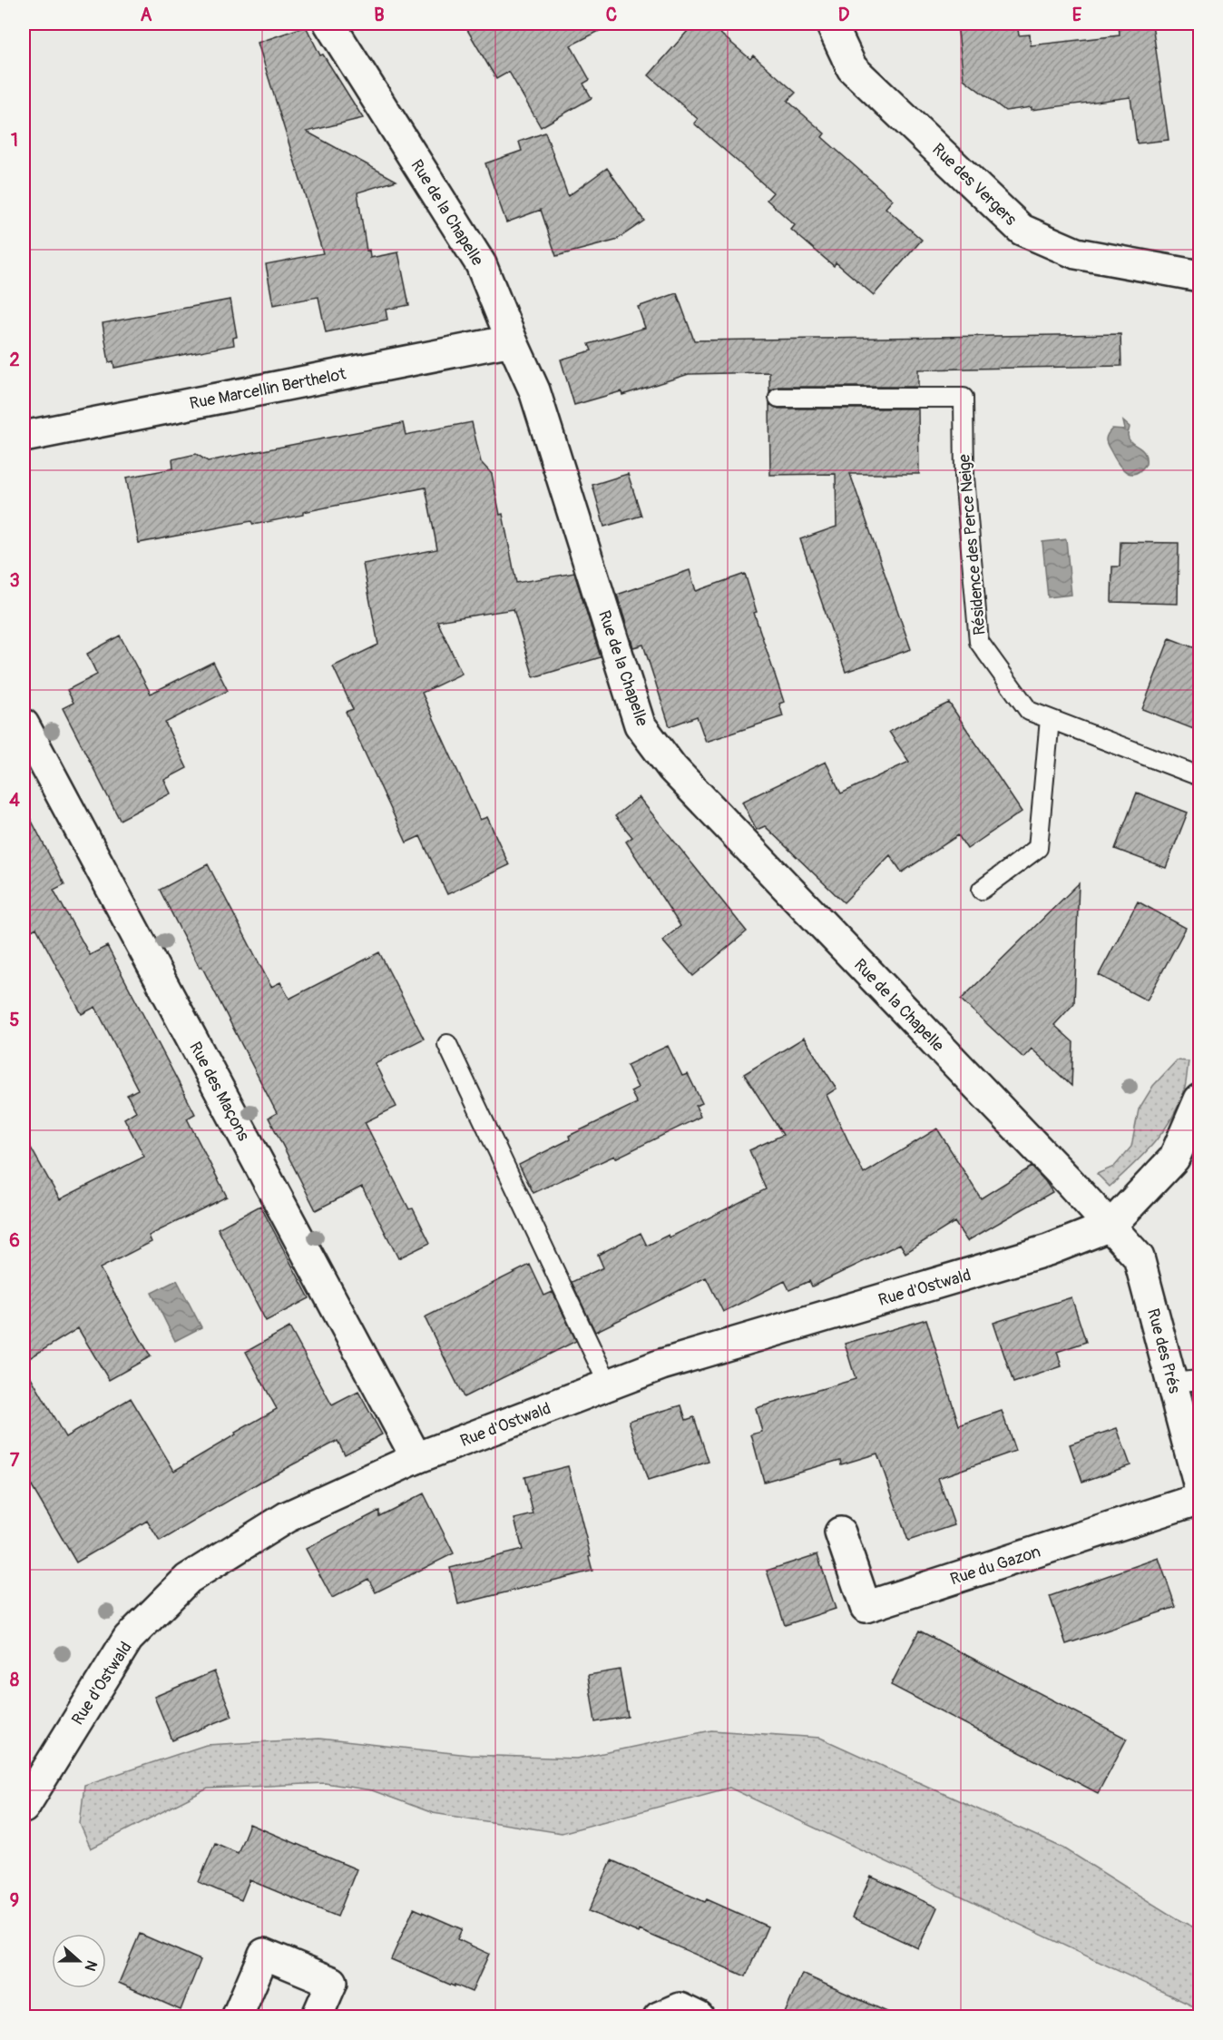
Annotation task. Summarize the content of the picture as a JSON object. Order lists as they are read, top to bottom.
{
  "streets": {
    "street": [
      "Rue des Vergers",
      "Rue de la Chapelle",
      "Rue Marcellin Berthelot",
      "Rue des Maçons",
      "Rue d'Ostwald",
      "Rue des Prés",
      "Rue du Gazon"
    ],
    "lane": ["Résidence des Perce Neige"]
  },
  "crossings": [
    ["Rue de la Chapelle", "Rue Marcellin Berthelot"],
    ["Rue de la Chapelle", "Rue d'Ostwald"],
    ["Rue de la Chapelle", "Rue des Prés"],
    ["Rue des Maçons", "Rue d'Ostwald"],
    ["Rue d'Ostwald", "Rue des Prés"]
  ],
  "north": "right",
  "grid": {
    "columns": [
      "A",
      "B",
      "C",
      "D",
      "E"
    ],
    "rows": [
      "1",
      "2",
      "3",
      "4",
      "5",
      "6",
      "7",
      "8",
      "9"
    ]
  }
}
